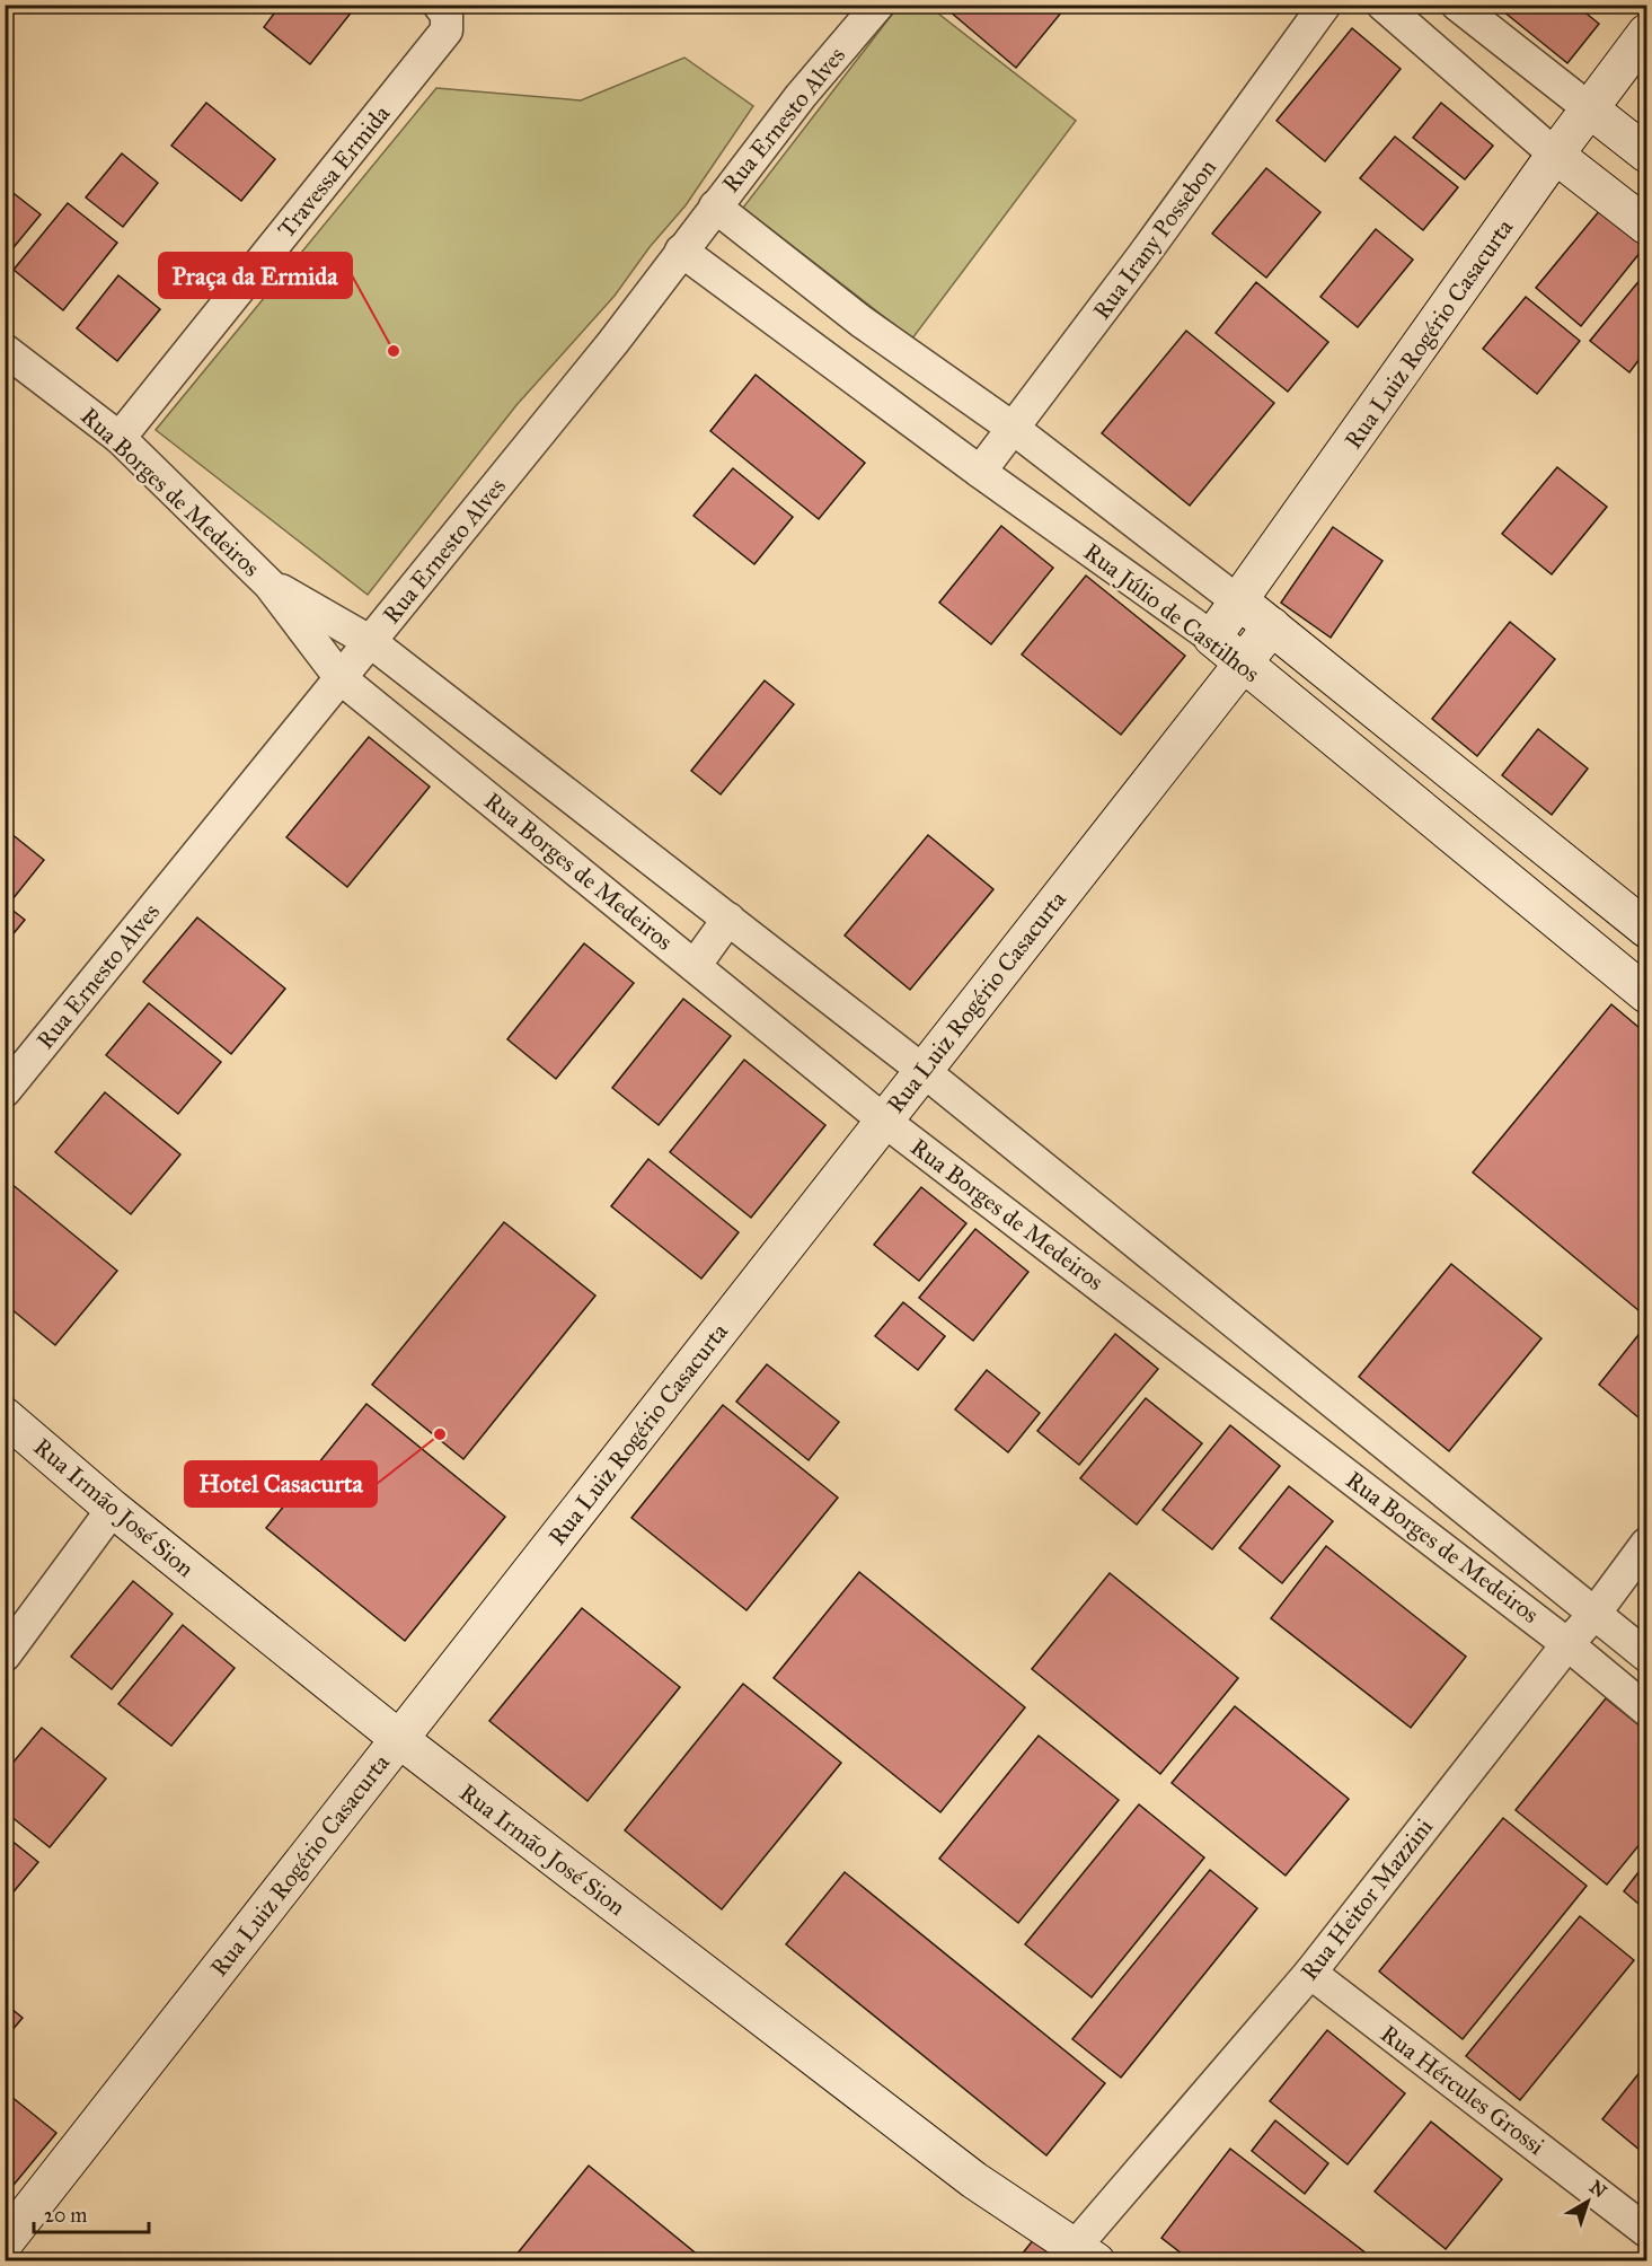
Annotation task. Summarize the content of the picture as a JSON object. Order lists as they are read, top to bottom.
{
  "streets": {
    "street": [
      "Rua Ernesto Alves",
      "Travessa Ermida",
      "Rua Irany Possebon",
      "Rua Luiz Rogério Casacurta",
      "Rua Borges de Medeiros",
      "Rua Júlio de Castilhos",
      "Rua Irmão José Sion",
      "Rua Heitor Mazzini",
      "Rua Hércules Grossi"
    ]
  },
  "crossings": [
    ["Rua Ernesto Alves", "Rua Borges de Medeiros"],
    ["Rua Ernesto Alves", "Rua Júlio de Castilhos"],
    ["Travessa Ermida", "Rua Borges de Medeiros"],
    ["Rua Irany Possebon", "Rua Júlio de Castilhos"],
    ["Rua Luiz Rogério Casacurta", "Rua Borges de Medeiros"],
    ["Rua Luiz Rogério Casacurta", "Rua Júlio de Castilhos"],
    ["Rua Luiz Rogério Casacurta", "Rua Irmão José Sion"],
    ["Rua Borges de Medeiros", "Rua Heitor Mazzini"],
    ["Rua Irmão José Sion", "Rua Heitor Mazzini"],
    ["Rua Heitor Mazzini", "Rua Hércules Grossi"]
  ],
  "places": ["Praça da Ermida", "Hotel Casacurta"],
  "scale_bar": "20 m",
  "north": "top right"
}
